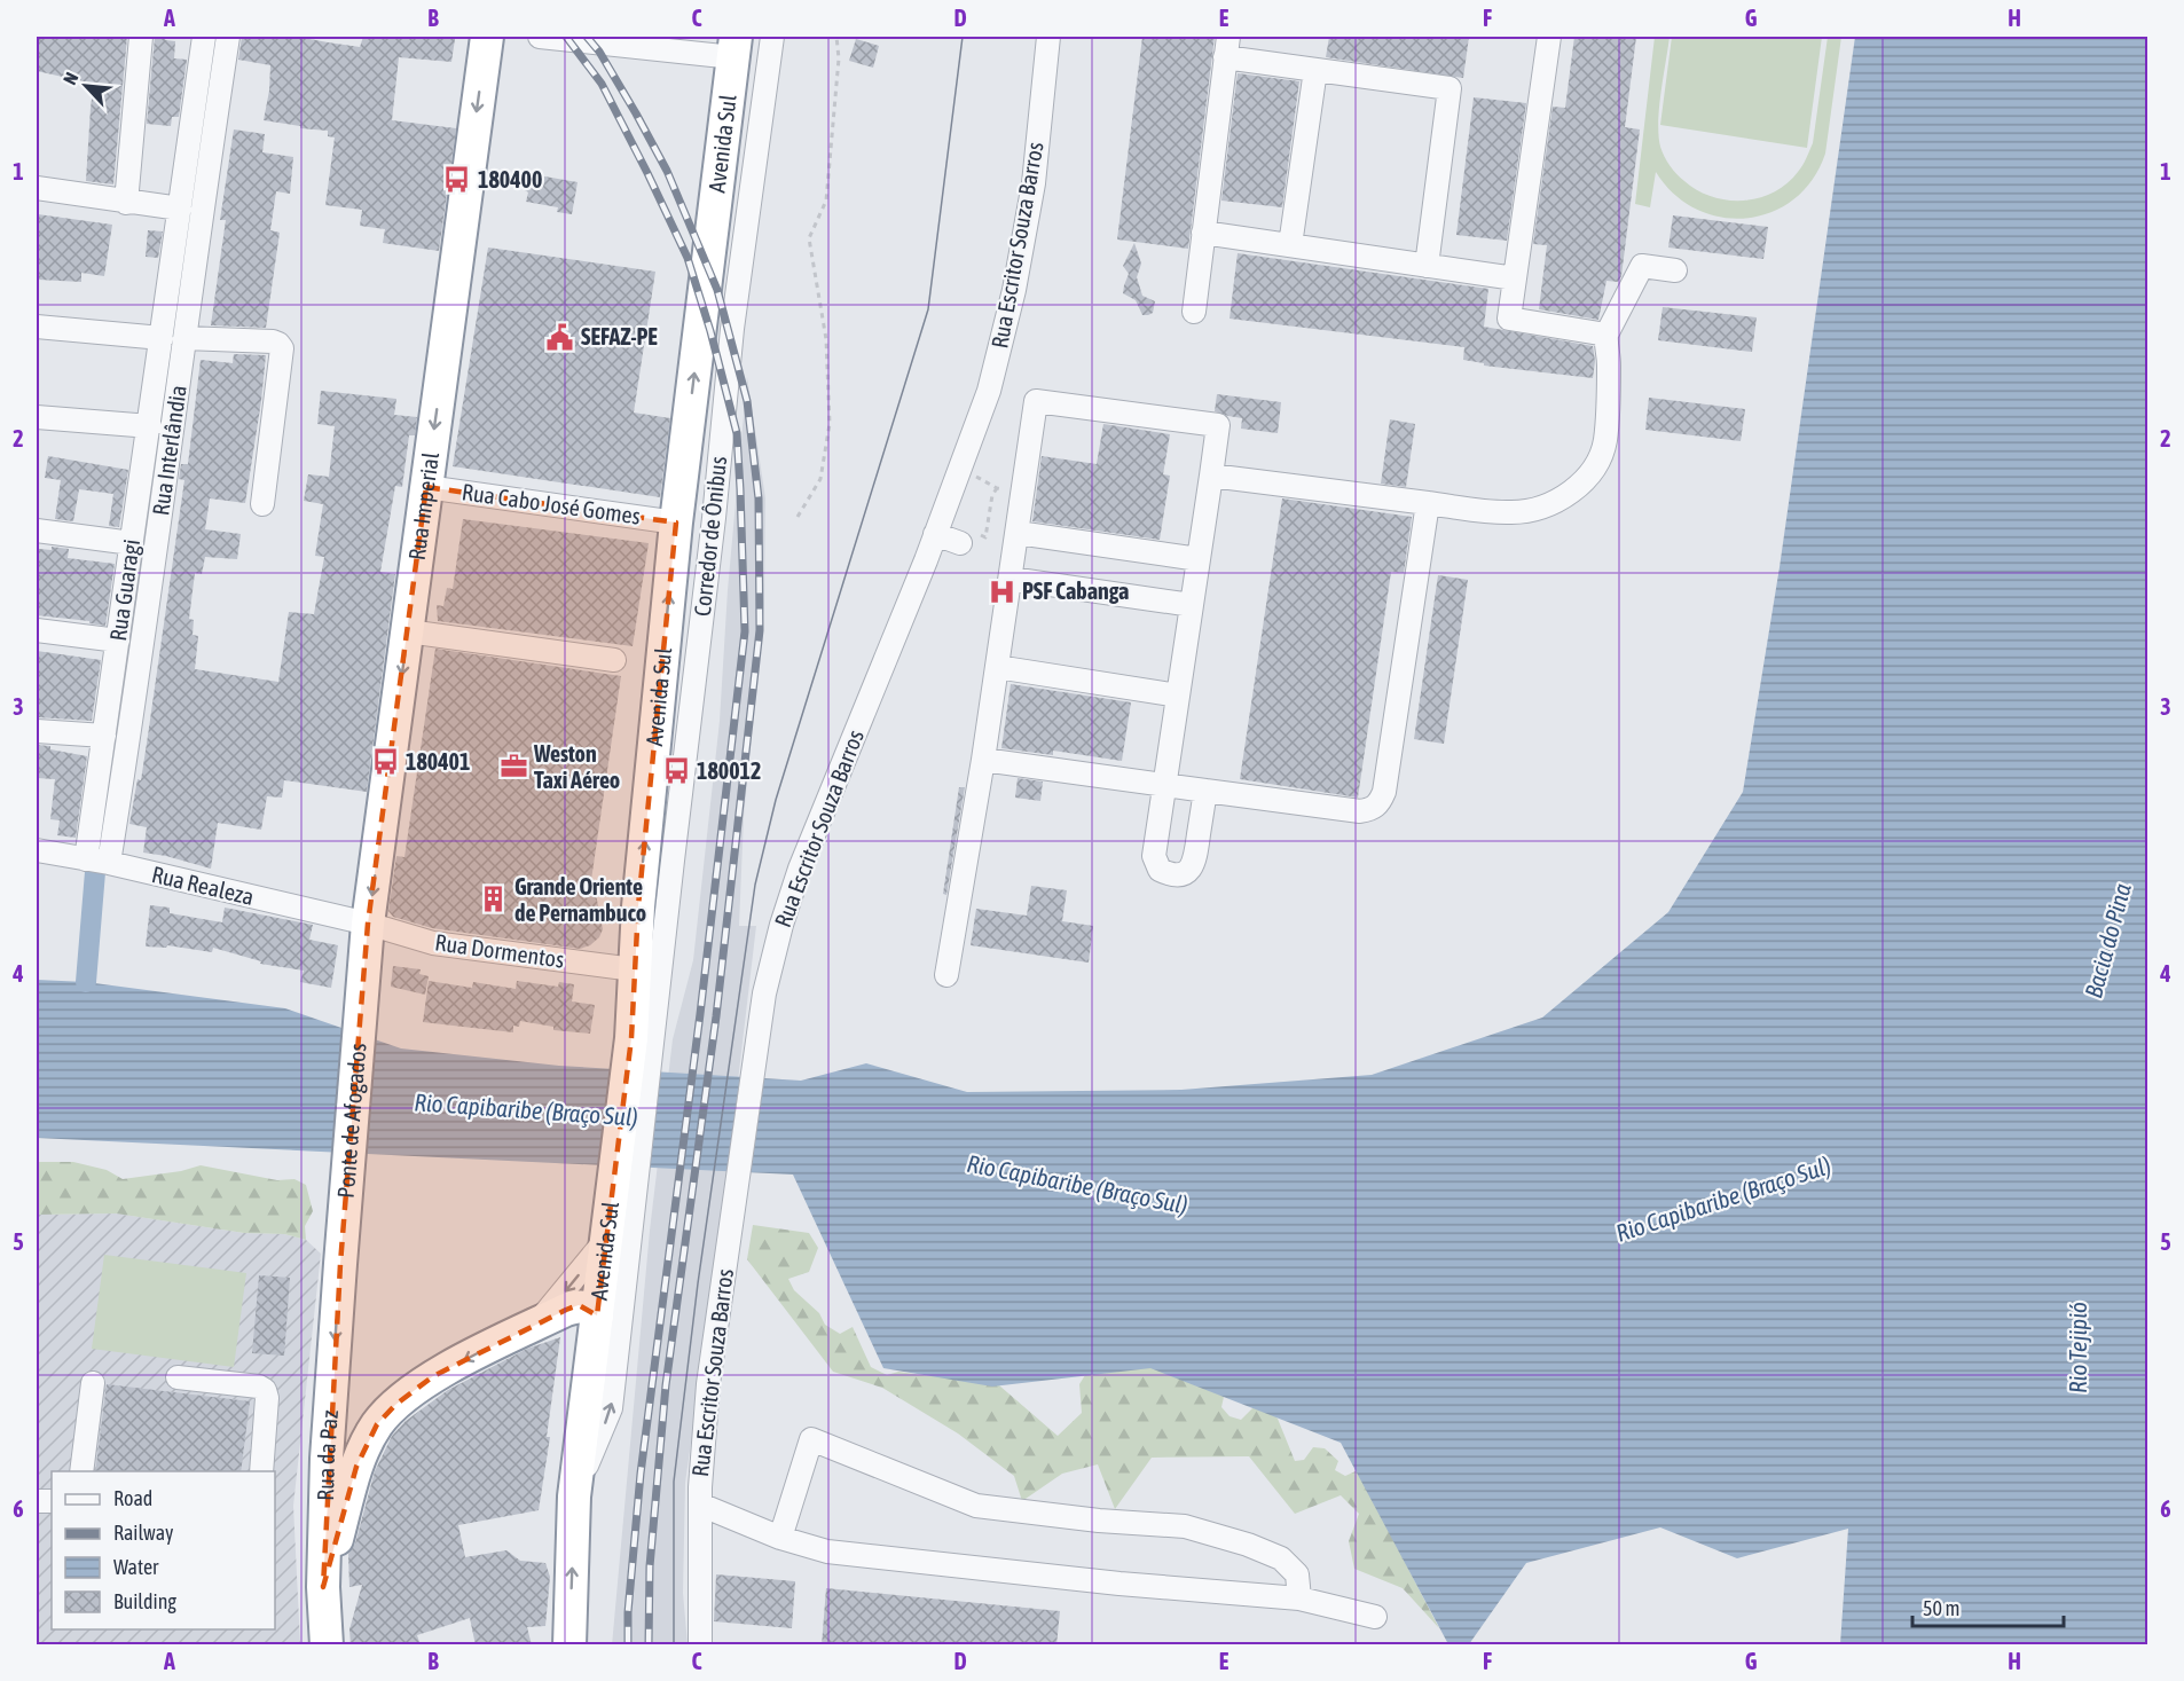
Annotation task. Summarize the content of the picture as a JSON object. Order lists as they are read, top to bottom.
{
  "streets": {
    "highway": [
      "Avenida Sul",
      "Rua Imperial",
      "Ponte de Afogados",
      "Rua da Paz"
    ],
    "street": [
      "Rua Escritor Souza Barros",
      "Rua Interlândia",
      "Rua Cabo José Gomes",
      "Corredor de Ônibus",
      "Rua Guaragi",
      "Rua Realeza",
      "Rua Dormentos"
    ]
  },
  "crossings": [
    ["Avenida Sul", "Rua Cabo José Gomes"],
    ["Avenida Sul", "Corredor de Ônibus"],
    ["Avenida Sul", "Rua Dormentos"],
    ["Rua Interlândia", "Rua Guaragi"],
    ["Rua Interlândia", "Rua Realeza"],
    ["Rua Cabo José Gomes", "Rua Imperial"],
    ["Rua Imperial", "Rua Realeza"],
    ["Rua Imperial", "Rua Dormentos"],
    ["Rua Imperial", "Ponte de Afogados"],
    ["Rua Guaragi", "Rua Realeza"],
    ["Rua Realeza", "Rua Dormentos"],
    ["Ponte de Afogados", "Rua da Paz"]
  ],
  "one_way": ["Avenida Sul", "Rua Imperial", "Rua da Paz"],
  "water": ["Bacia do Pina", "Rio Capibaribe (Braço Sul)", "Rio Tejipió"],
  "places": {
    "bus stop": ["180400", "180401", "180012"],
    "public building": ["SEFAZ-PE"],
    "hospital": ["PSF Cabanga"],
    "office": ["Weston Taxi Aéreo"],
    "building": ["Grande Oriente de Pernambuco"]
  },
  "legend": [
    "Road",
    "Railway",
    "Water",
    "Building"
  ],
  "scale_bar": "50 m",
  "north": "top left",
  "grid": {
    "columns": [
      "A",
      "B",
      "C",
      "D",
      "E",
      "F",
      "G",
      "H"
    ],
    "rows": [
      "1",
      "2",
      "3",
      "4",
      "5",
      "6"
    ]
  }
}
